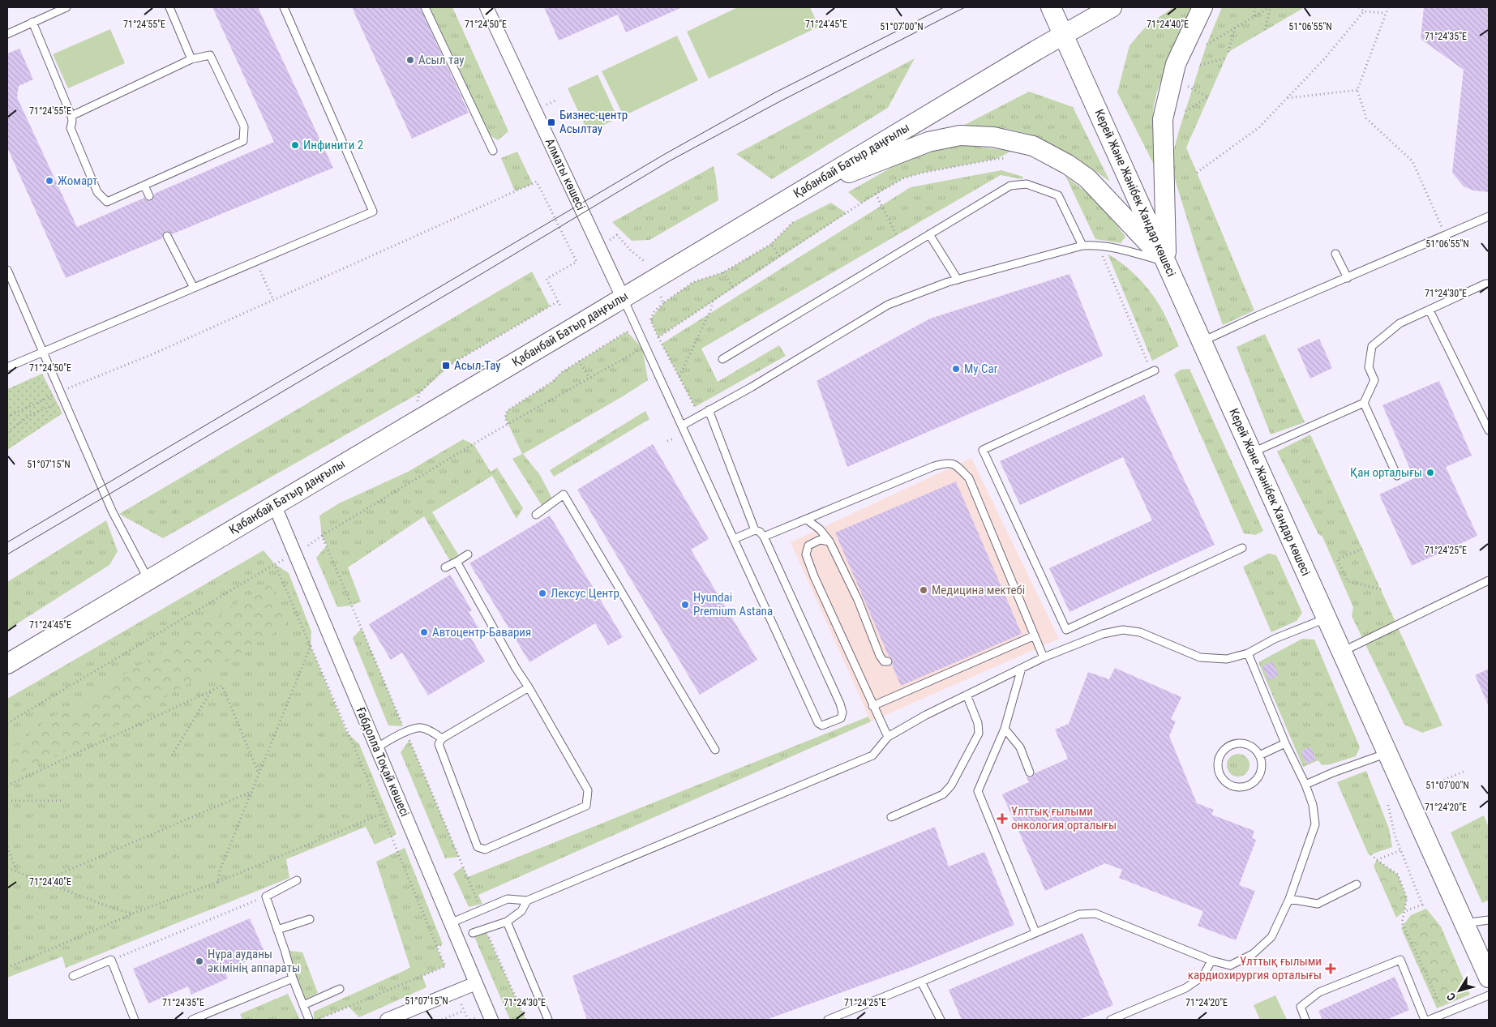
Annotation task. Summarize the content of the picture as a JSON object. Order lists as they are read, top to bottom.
{
  "streets": {
    "main road": ["Қабанбай Батыр даңғылы", "Керей Және Жәнібек Хандар көшесі"],
    "street": ["Алматы көшесі", "Ғабдолла Тоқай көшесі"]
  },
  "crossings": [
    ["Қабанбай Батыр даңғылы", "Алматы көшесі"],
    ["Қабанбай Батыр даңғылы", "Керей Және Жәнібек Хандар көшесі"],
    ["Қабанбай Батыр даңғылы", "Ғабдолла Тоқай көшесі"]
  ],
  "places": {
    "other": [
      "Асыл тау",
      "Инфинити 2",
      "Жомарт",
      "My Car",
      "Қан орталығы",
      "Медицина мектебі",
      "Лексус Центр",
      "Hyundai Premium Astana",
      "Автоцентр-Бавария",
      "Нұра ауданы әкімінің аппараты"
    ],
    "transit": ["Бизнес-центр Асылтау", "Асыл-Тау"],
    "health": ["Ұлттық ғылыми онкология орталығы", "Ұлттық ғылыми кардиохирургия орталығы"]
  },
  "north": "bottom left",
  "coordinates": [
    "71°24'55\"E",
    "71°24'50\"E",
    "71°24'45\"E",
    "71°24'40\"E",
    "51°07'00\"N",
    "51°06'55\"N",
    "71°24'35\"E",
    "71°24'30\"E",
    "51°07'15\"N",
    "71°24'25\"E",
    "71°24'20\"E"
  ]
}
